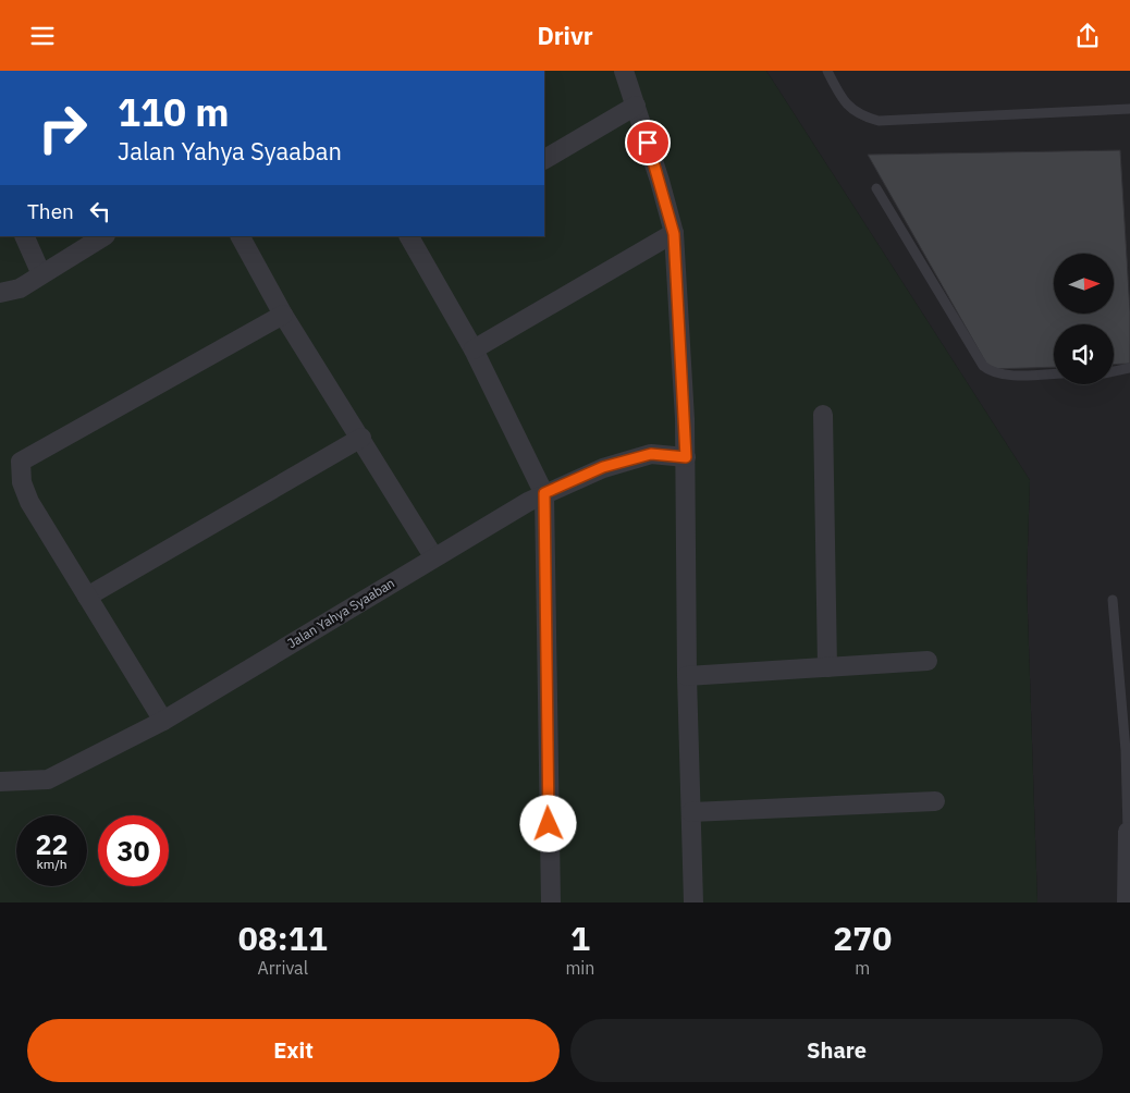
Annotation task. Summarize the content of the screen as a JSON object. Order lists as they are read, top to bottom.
{
  "streets": {
    "street": ["Jalan Yahya Syaaban"]
  },
  "north": "right",
  "page": {
    "header": "Drivr",
    "turn": ["110 m", "Jalan Yahya Syaaban"],
    "then": "Then",
    "speed": "22 km/h",
    "limit": "30",
    "eta": [
      "08:11",
      "Arrival",
      "1",
      "min",
      "270",
      "m"
    ],
    "buttons": ["Exit", "Share"]
  }
}
